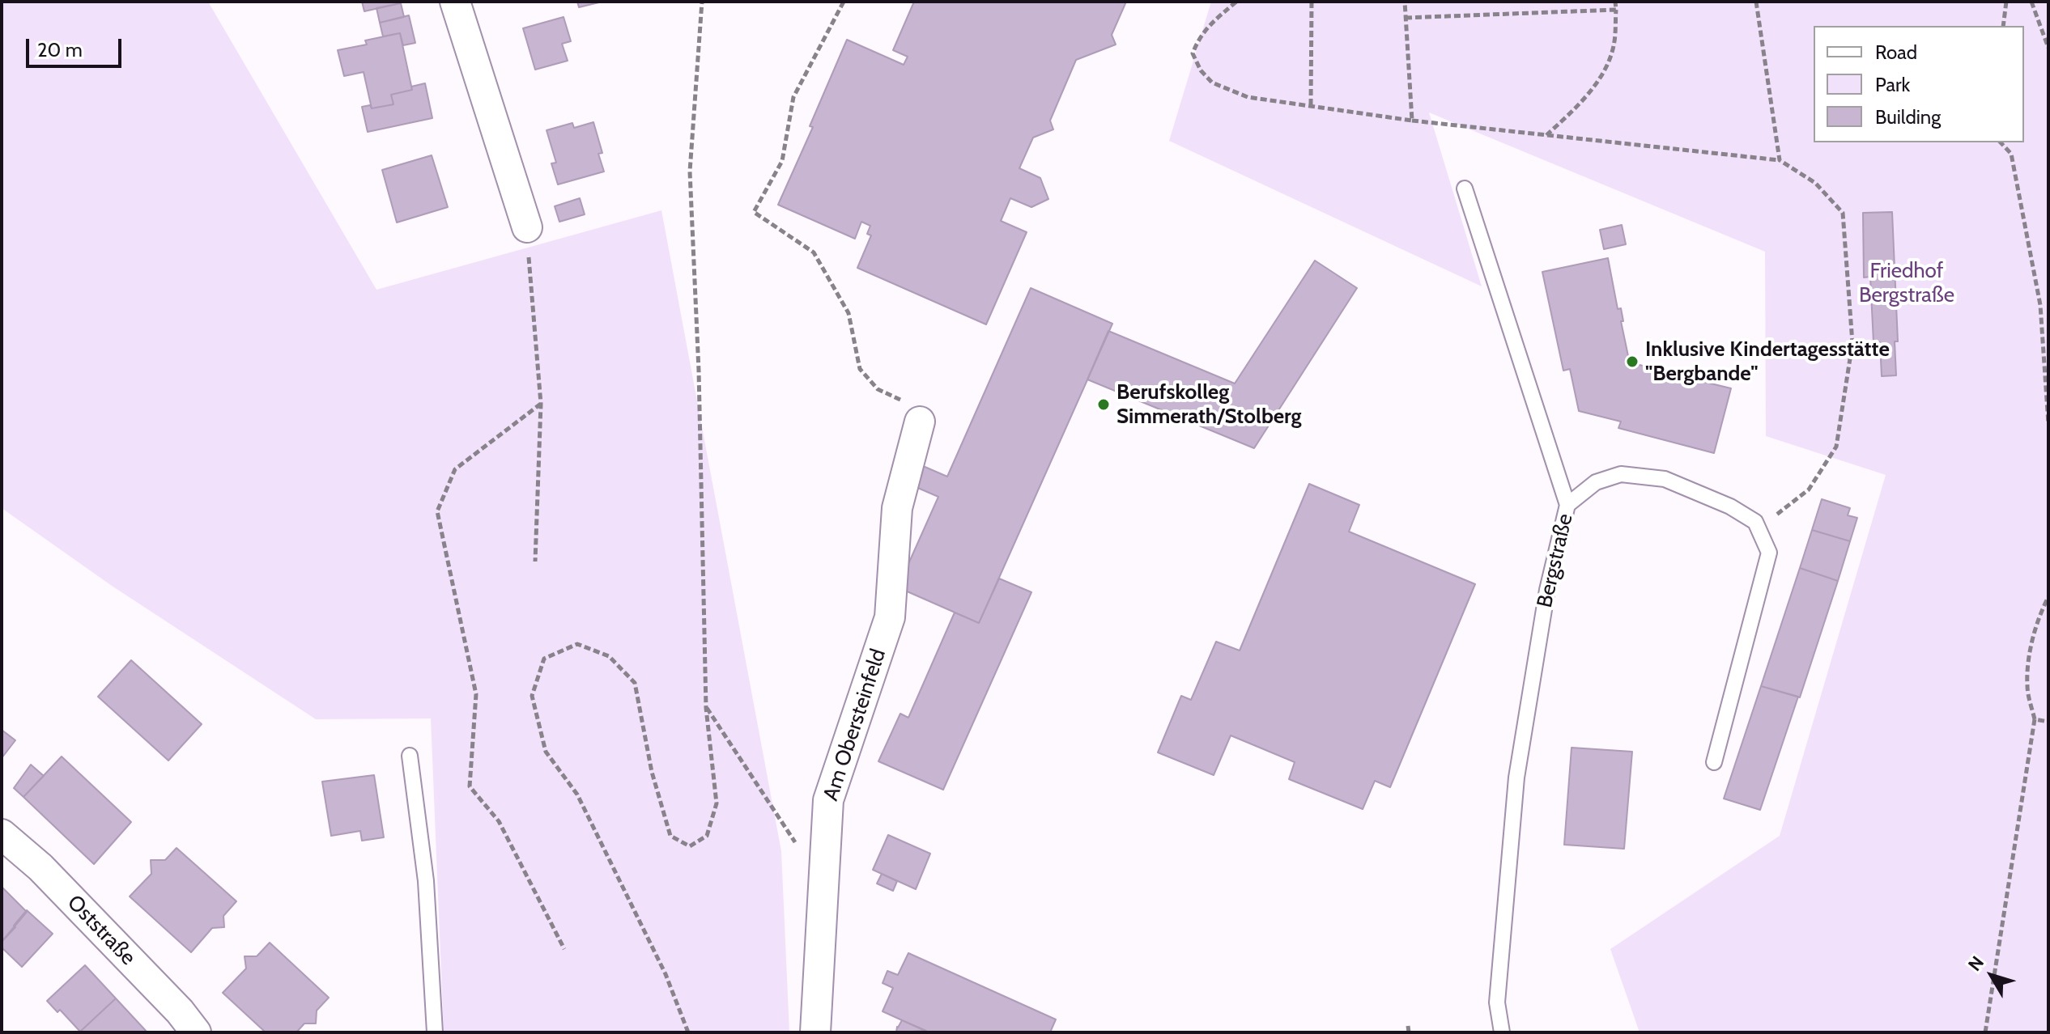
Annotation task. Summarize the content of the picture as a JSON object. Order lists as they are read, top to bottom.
{
  "streets": {
    "street": ["Am Obersteinfeld", "Oststraße"],
    "lane": ["Bergstraße"]
  },
  "parks": ["Friedhof Bergstraße"],
  "places": ["Inklusive Kindertagesstätte \"Bergbande\"", "Berufskolleg Simmerath/Stolberg"],
  "legend": ["Road", "Park", "Building"],
  "scale_bar": "20 m",
  "north": "top left"
}
